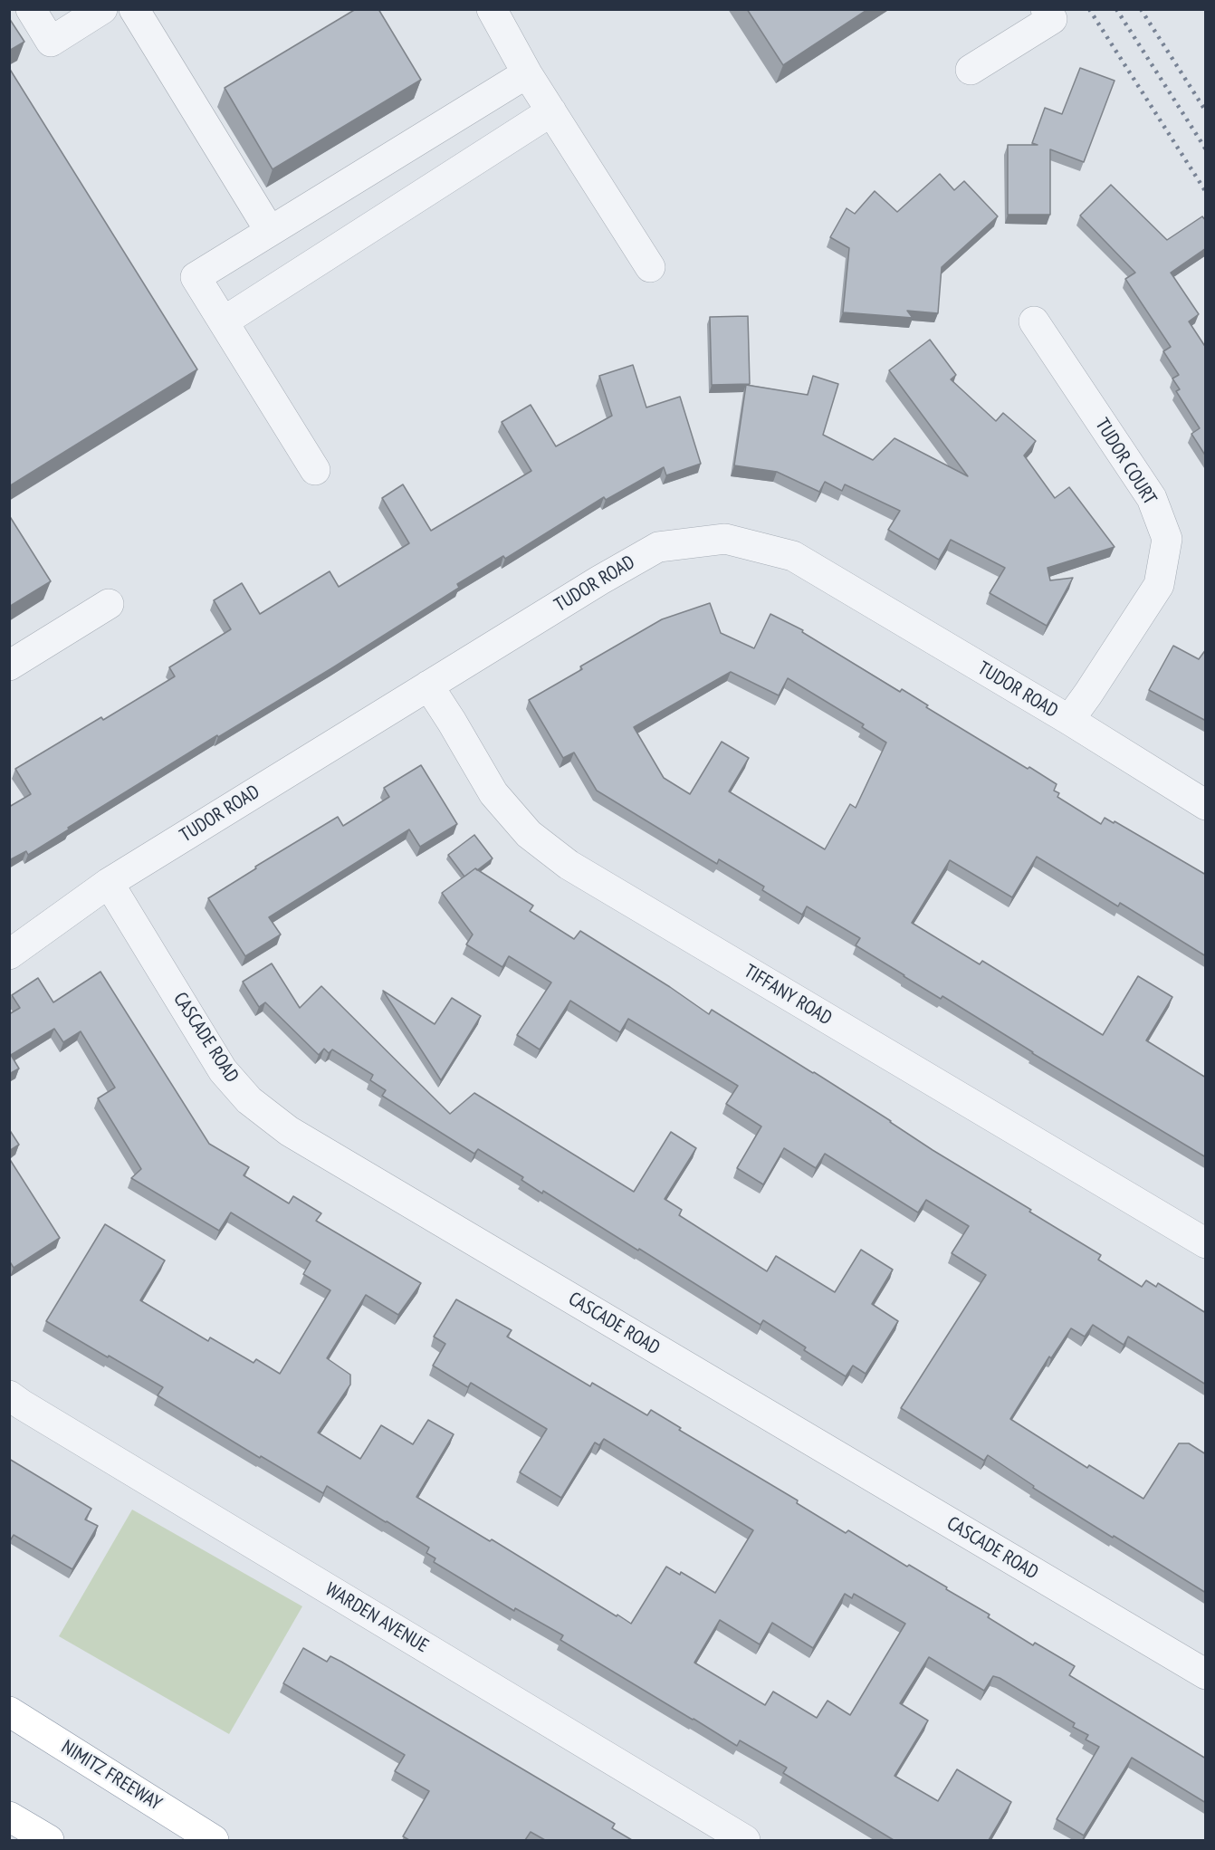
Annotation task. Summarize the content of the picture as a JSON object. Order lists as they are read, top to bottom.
{
  "streets": {
    "highway": ["NIMITZ FREEWAY"],
    "street": [
      "TUDOR COURT",
      "TUDOR ROAD",
      "TIFFANY ROAD",
      "CASCADE ROAD",
      "WARDEN AVENUE"
    ]
  },
  "crossings": [
    ["TUDOR COURT", "TUDOR ROAD"],
    ["TUDOR ROAD", "TIFFANY ROAD"],
    ["TUDOR ROAD", "CASCADE ROAD"]
  ]
}
